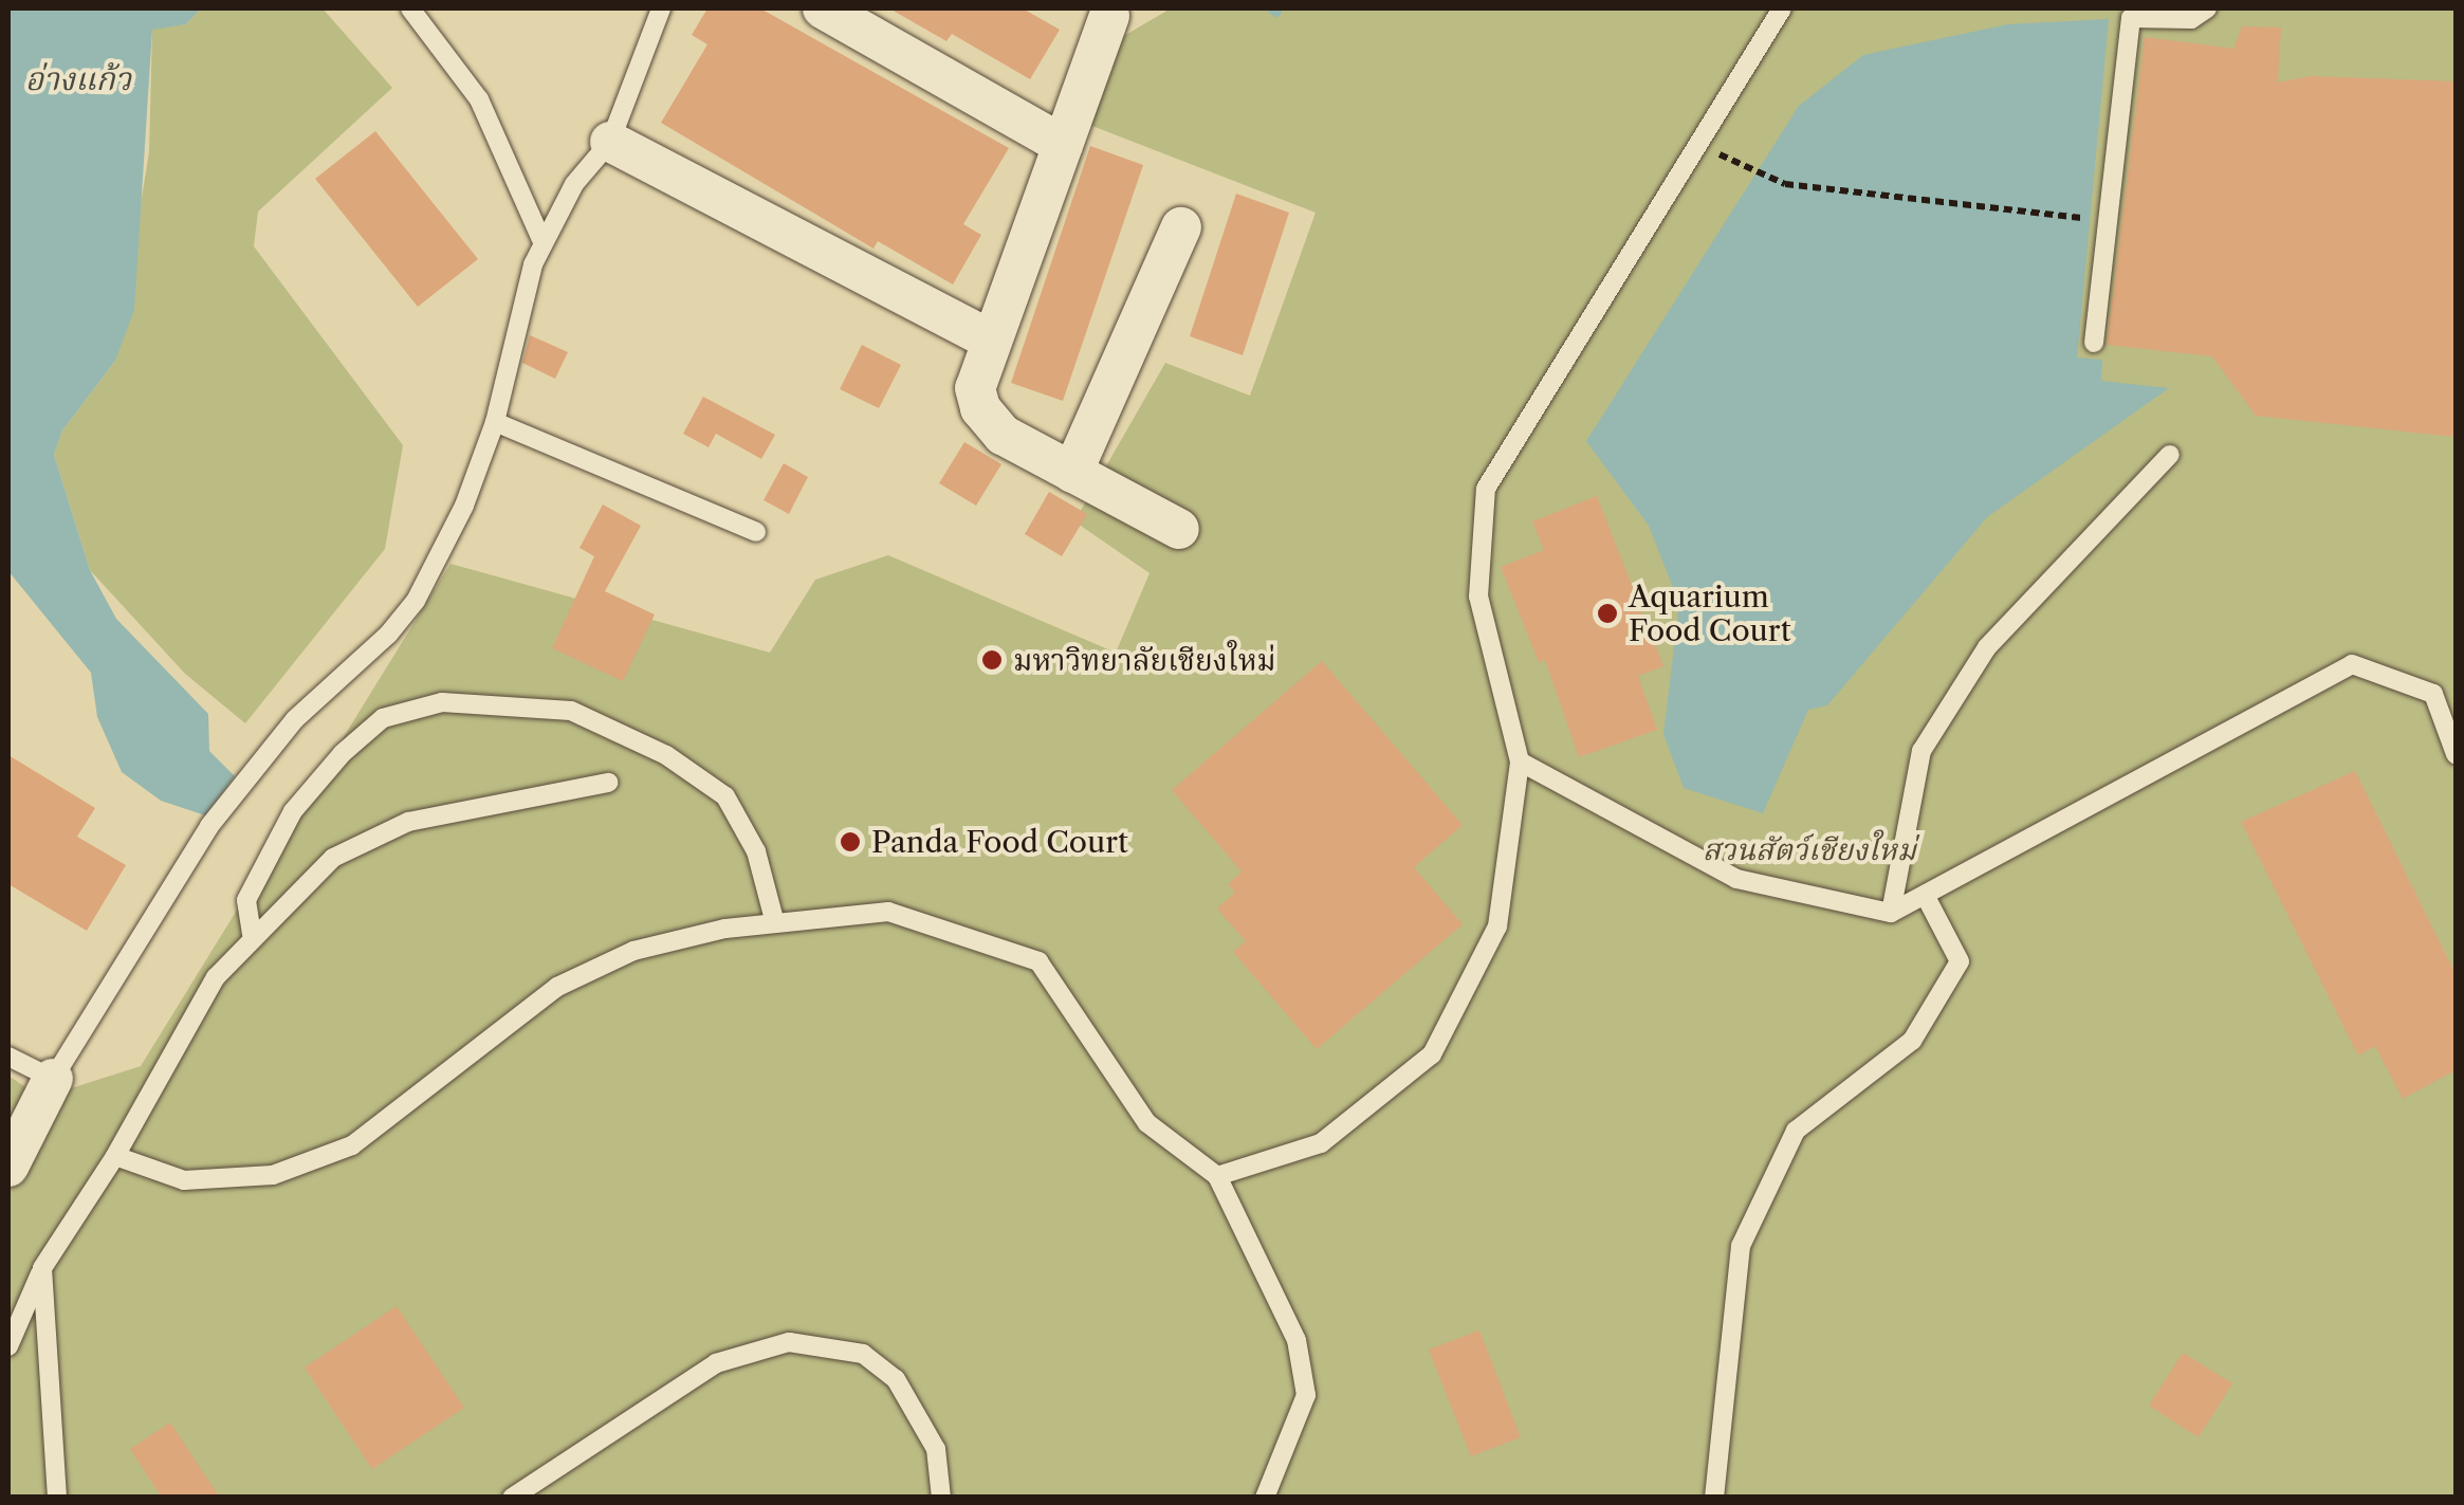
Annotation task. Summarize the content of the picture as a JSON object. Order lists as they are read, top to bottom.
{
  "water": ["อ่างแก้ว"],
  "parks": ["สวนสัตว์เชียงใหม่"],
  "places": ["Aquarium Food Court", "มหาวิทยาลัยเชียงใหม่", "Panda Food Court"]
}
